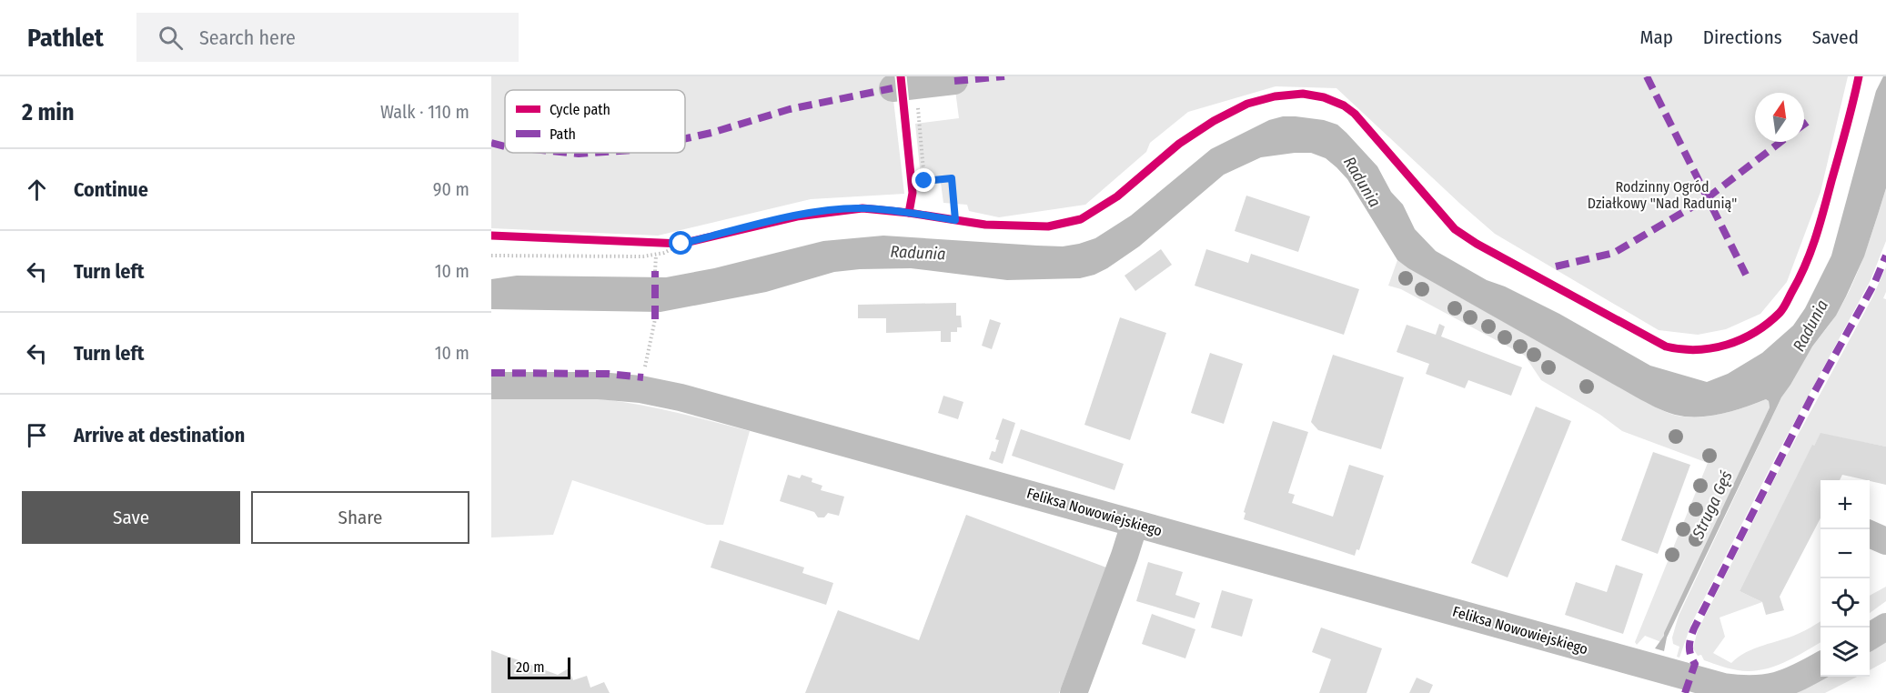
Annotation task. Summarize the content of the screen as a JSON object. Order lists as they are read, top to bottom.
{
  "streets": {
    "street": ["Feliksa Nowowiejskiego"]
  },
  "water": ["Radunia", "Struga Gęś"],
  "parks": ["Rodzinny Ogród Działkowy \"Nad Radunią\""],
  "legend": ["Cycle path", "Path"],
  "scale_bar": "20 m",
  "north": "top",
  "page": {
    "header": "Pathlet",
    "search": "Search here",
    "nav": ["Map", "Directions", "Saved"],
    "heading": ["2 min", "Walk · 110 m"],
    "list": [
      ["Continue", "90 m"],
      ["Turn left", "10 m"],
      ["Turn left", "10 m"],
      "Arrive at destination"
    ],
    "buttons": ["Save", "Share"],
    "map_buttons": ["+", "−"],
    "scale": "20 m"
  }
}
